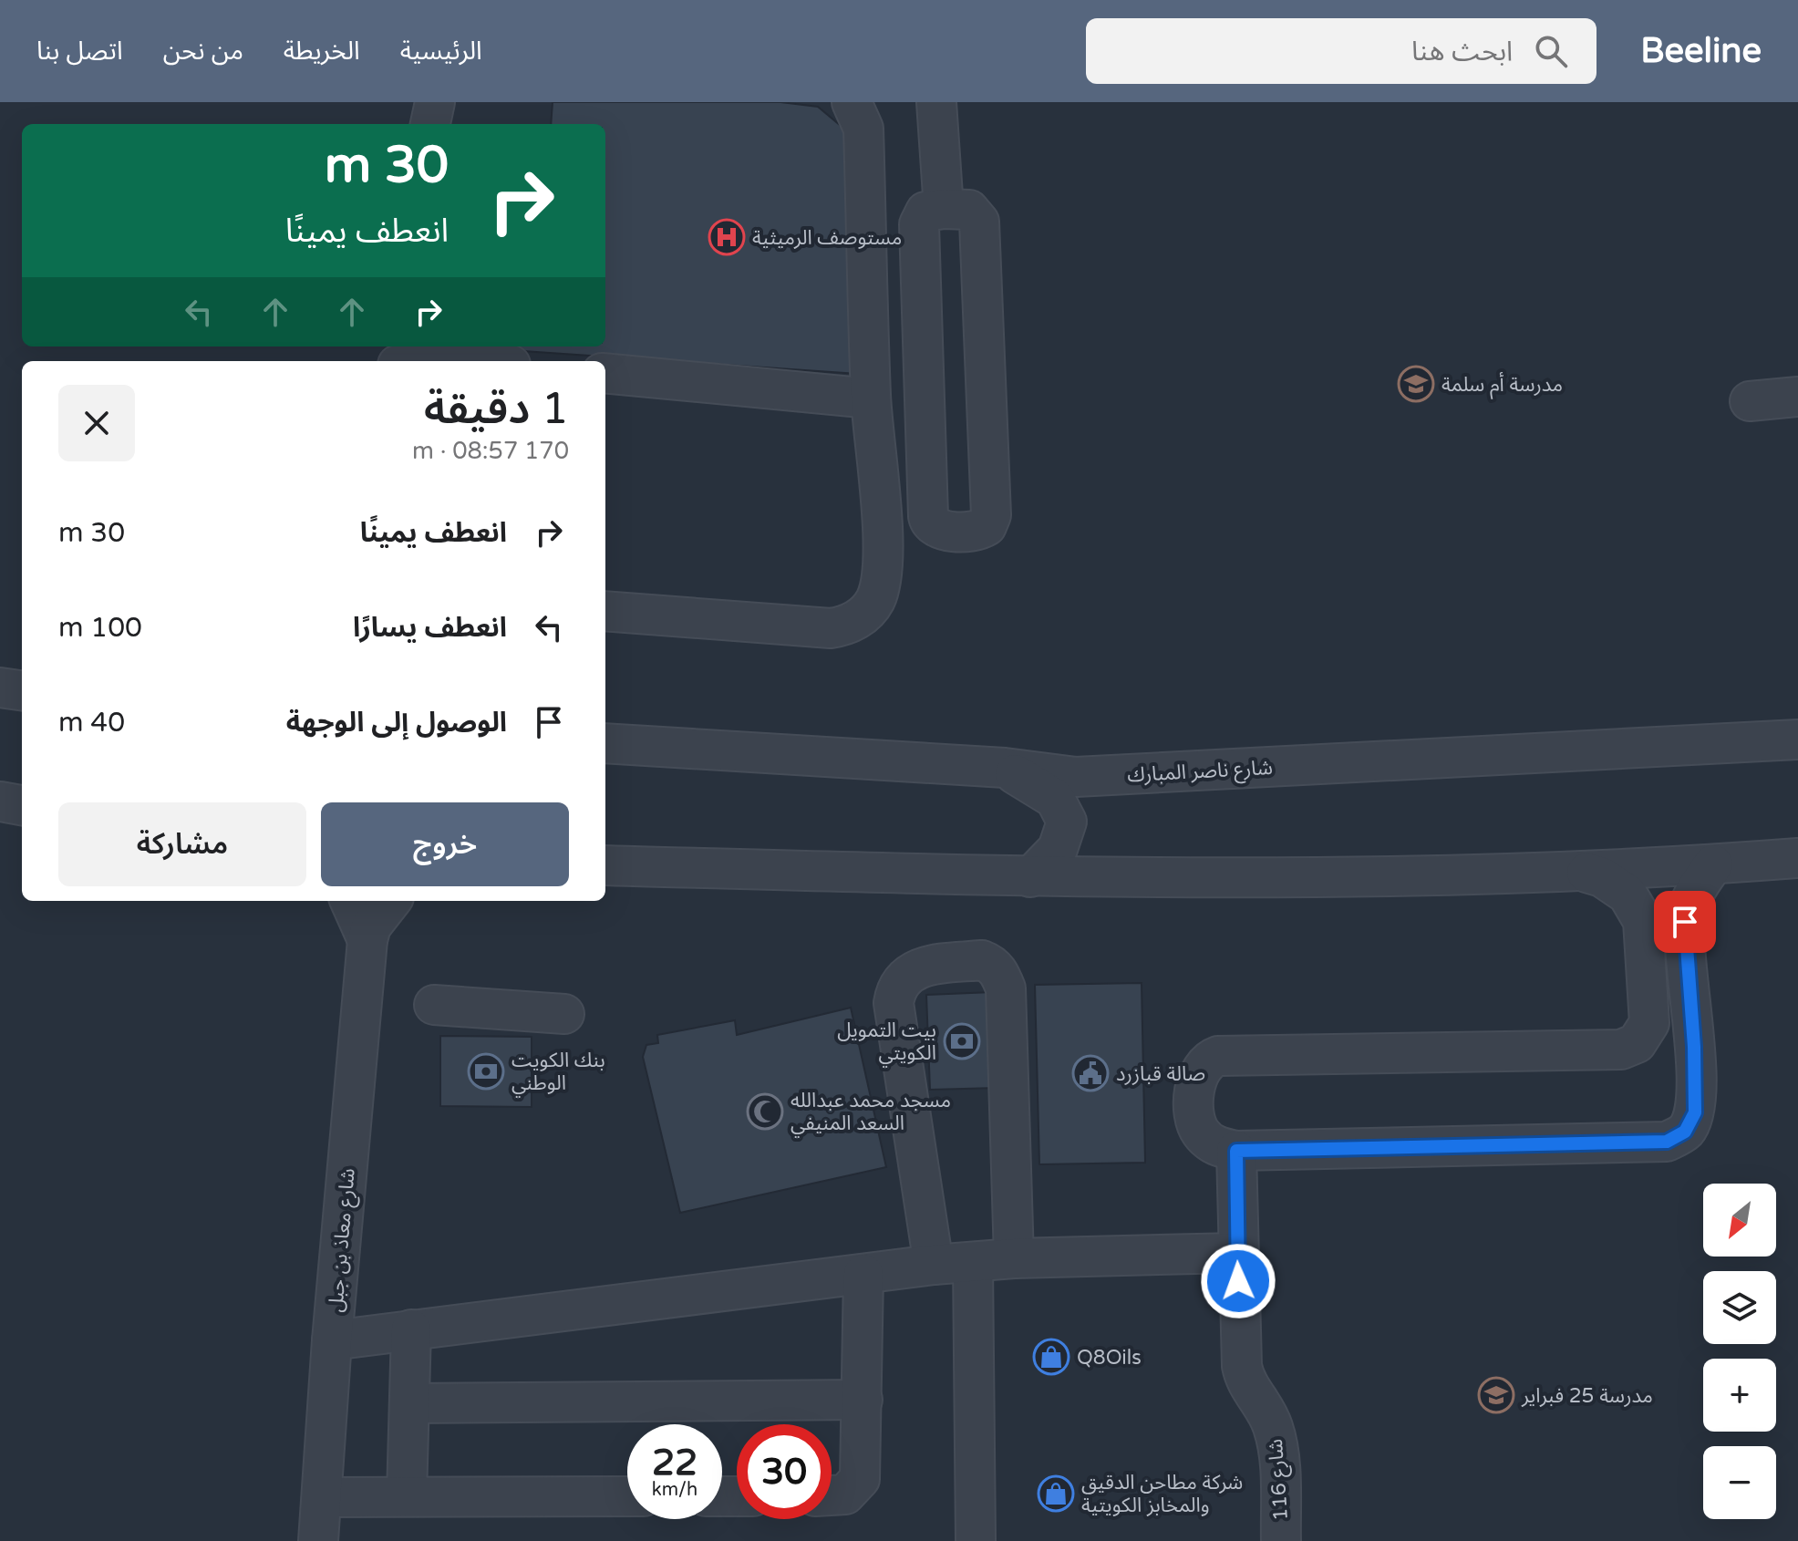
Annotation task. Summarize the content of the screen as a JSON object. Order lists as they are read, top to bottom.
{
  "streets": {
    "street": ["شارع ناصر المبارك", "شارع معاذ بن جبل", "شارع 116"]
  },
  "places": {
    "hospital": ["مستوصف الرميثية"],
    "school or university": ["مدرسة أم سلمة", "مدرسة 25 فبراير"],
    "bank": ["بيت التمويل الكويتي", "بنك الكويت الوطني"],
    "public building": ["صالة قبازرد"],
    "mosque": ["مسجد محمد عبدالله السعد المنيفي"],
    "shop": ["Q8Oils", "شركة مطاحن الدقيق والمخابز الكويتية"]
  },
  "north": "bottom left",
  "page": {
    "header": "Beeline",
    "search": "ابحث هنا",
    "nav": [
      "الرئيسية",
      "الخريطة",
      "من نحن",
      "اتصل بنا"
    ],
    "turn": ["30 m", "انعطف يمينًا"],
    "heading": ["1 دقيقة", "170 m · 08:57"],
    "list": [
      {
        "name": "انعطف يمينًا",
        "value": "30 m"
      },
      {
        "name": "انعطف يسارًا",
        "value": "100 m"
      },
      {
        "name": "الوصول إلى الوجهة",
        "value": "40 m"
      }
    ],
    "buttons": ["خروج", "مشاركة"],
    "map_buttons": ["+", "−"],
    "speed": "22 km/h",
    "limit": "30"
  }
}
